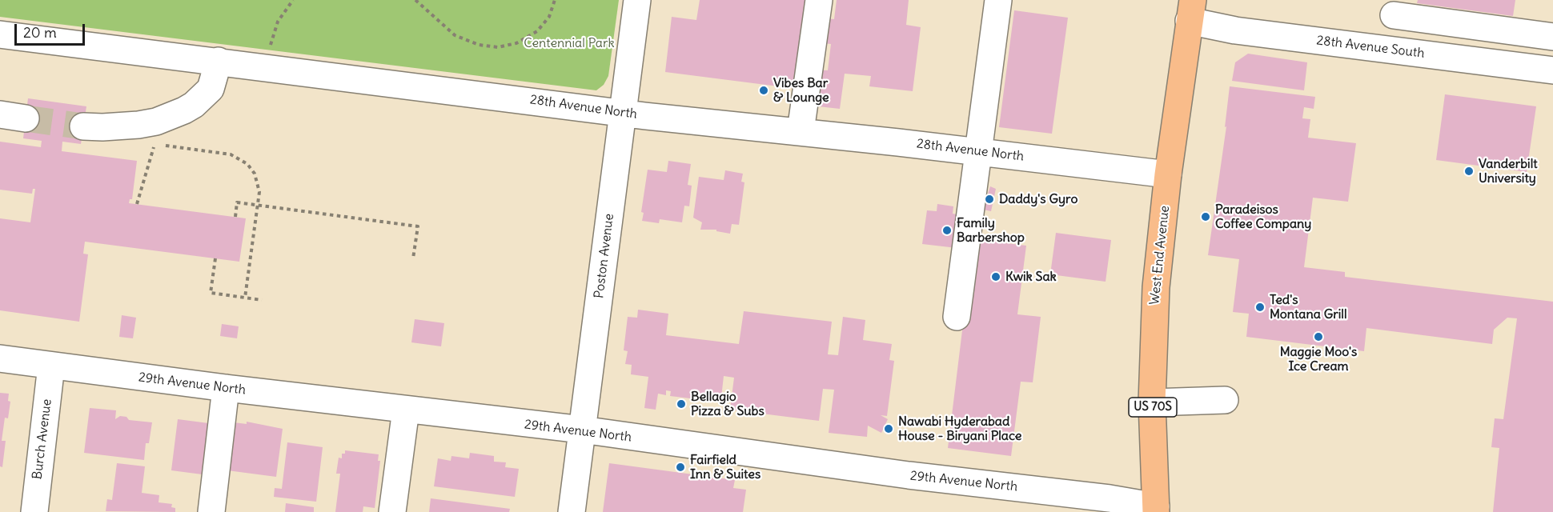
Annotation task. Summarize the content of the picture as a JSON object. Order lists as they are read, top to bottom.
{
  "streets": {
    "main road": ["West End Avenue", "US 70S"],
    "street": [
      "28th Avenue South",
      "28th Avenue North",
      "Poston Avenue",
      "29th Avenue North",
      "Burch Avenue"
    ]
  },
  "crossings": [
    ["28th Avenue South", "West End Avenue"],
    ["28th Avenue North", "West End Avenue"],
    ["28th Avenue North", "Poston Avenue"],
    ["West End Avenue", "29th Avenue North"],
    ["Poston Avenue", "29th Avenue North"],
    ["29th Avenue North", "Burch Avenue"]
  ],
  "parks": ["Centennial Park"],
  "places": [
    "Vibes Bar & Lounge",
    "Vanderbilt University",
    "Daddy's Gyro",
    "Paradeisos Coffee Company",
    "Family Barbershop",
    "Kwik Sak",
    "Ted's Montana Grill",
    "Maggie Moo's Ice Cream",
    "Bellagio Pizza & Subs",
    "Nawabi Hyderabad House - Biryani Place",
    "Fairfield Inn & Suites"
  ],
  "scale_bar": "20 m"
}
